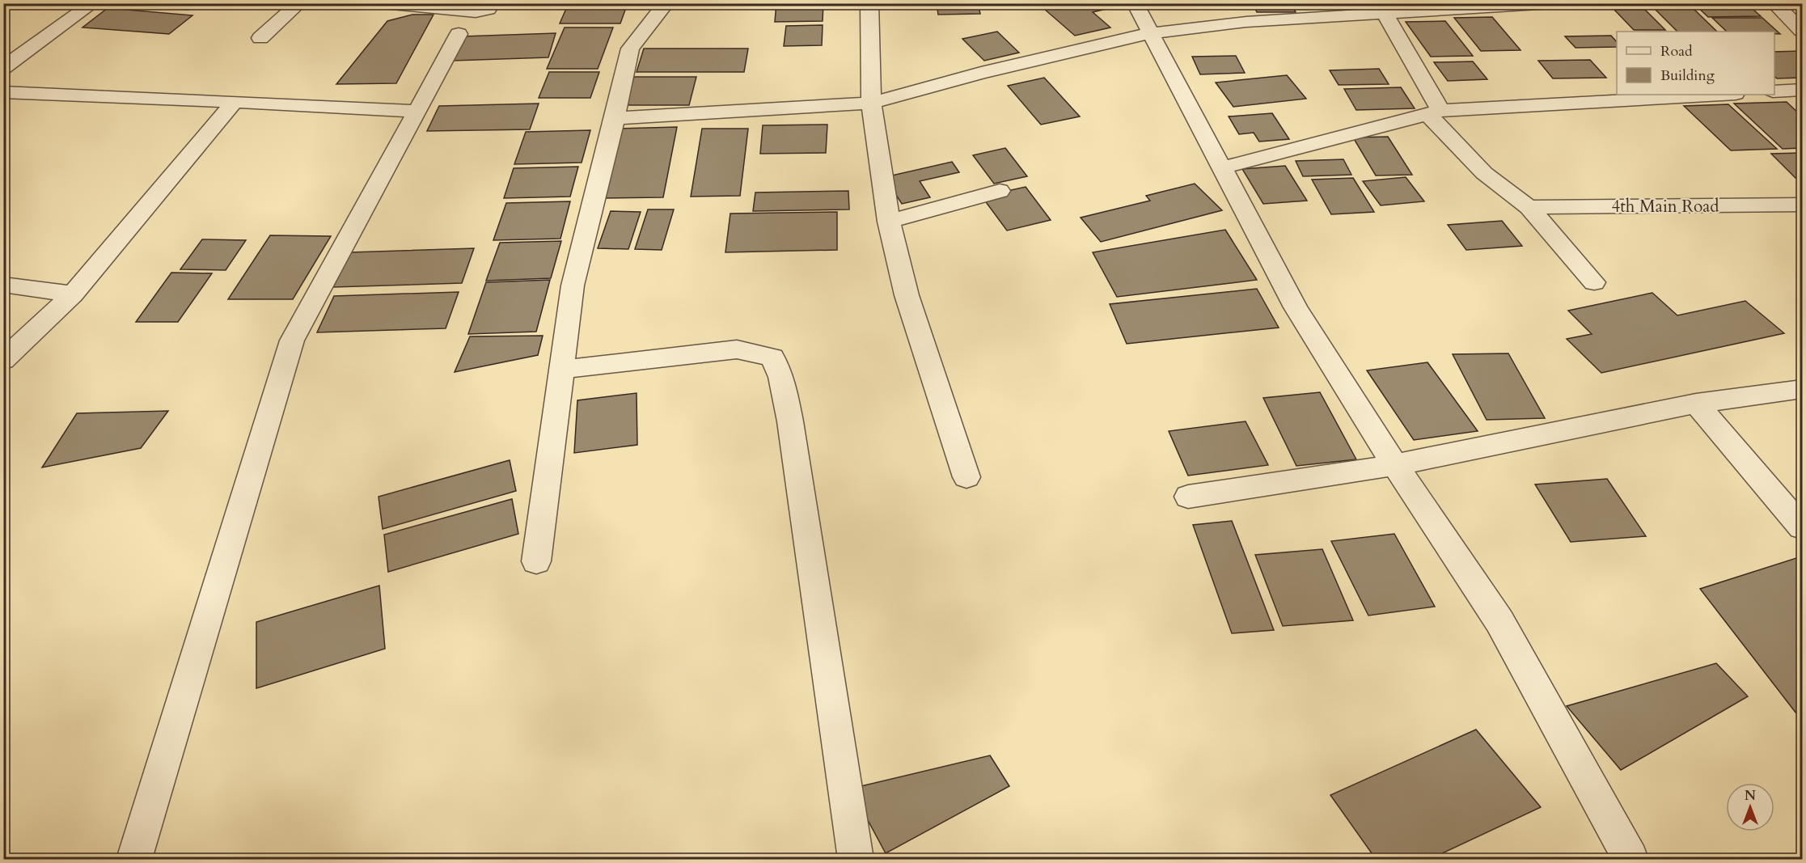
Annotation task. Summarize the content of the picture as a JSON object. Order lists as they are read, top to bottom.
{
  "streets": {
    "street": ["4th Main Road"]
  },
  "legend": ["Road", "Building"],
  "north": "top"
}
